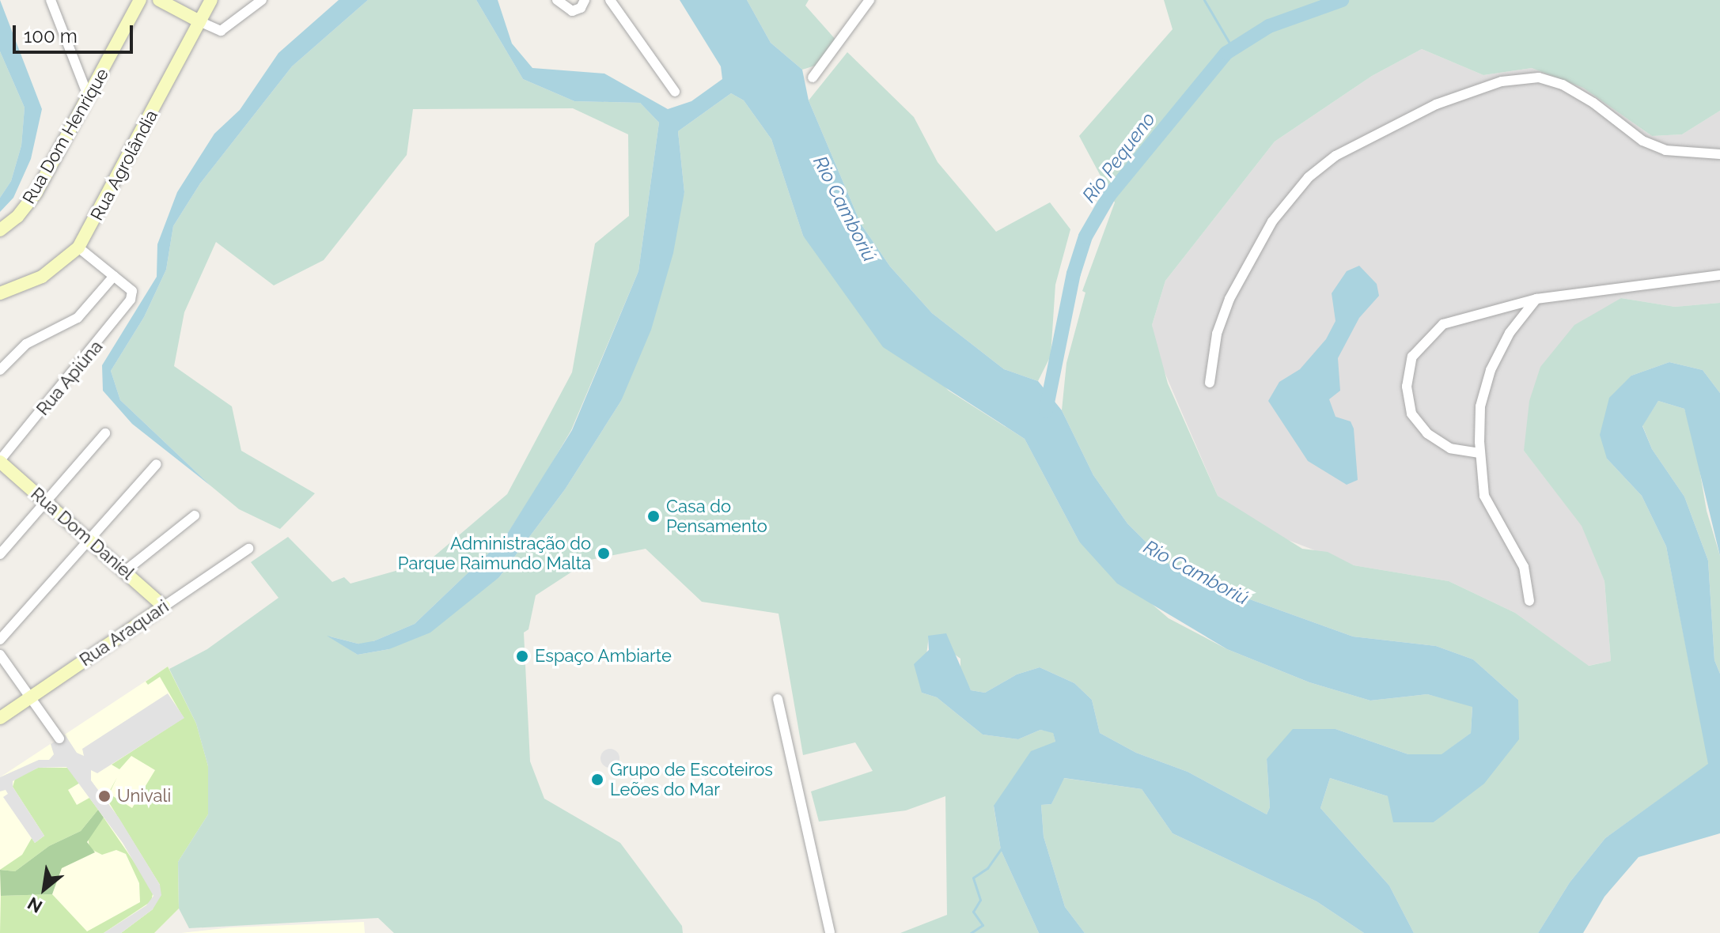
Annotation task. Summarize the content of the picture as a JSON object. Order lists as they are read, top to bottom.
{
  "streets": {
    "street": [
      "Rua Dom Henrique",
      "Rua Agrolândia",
      "Rua Apiúna",
      "Rua Dom Daniel",
      "Rua Araquari"
    ]
  },
  "crossings": [
    ["Rua Apiúna", "Rua Dom Daniel"],
    ["Rua Dom Daniel", "Rua Araquari"]
  ],
  "water": ["Rio Pequeno", "Rio Camboriú"],
  "places": [
    "Casa do Pensamento",
    "Administração do Parque Raimundo Malta",
    "Espaço Ambiarte",
    "Grupo de Escoteiros Leões do Mar",
    "Univali"
  ],
  "scale_bar": "100 m",
  "north": "bottom left"
}
